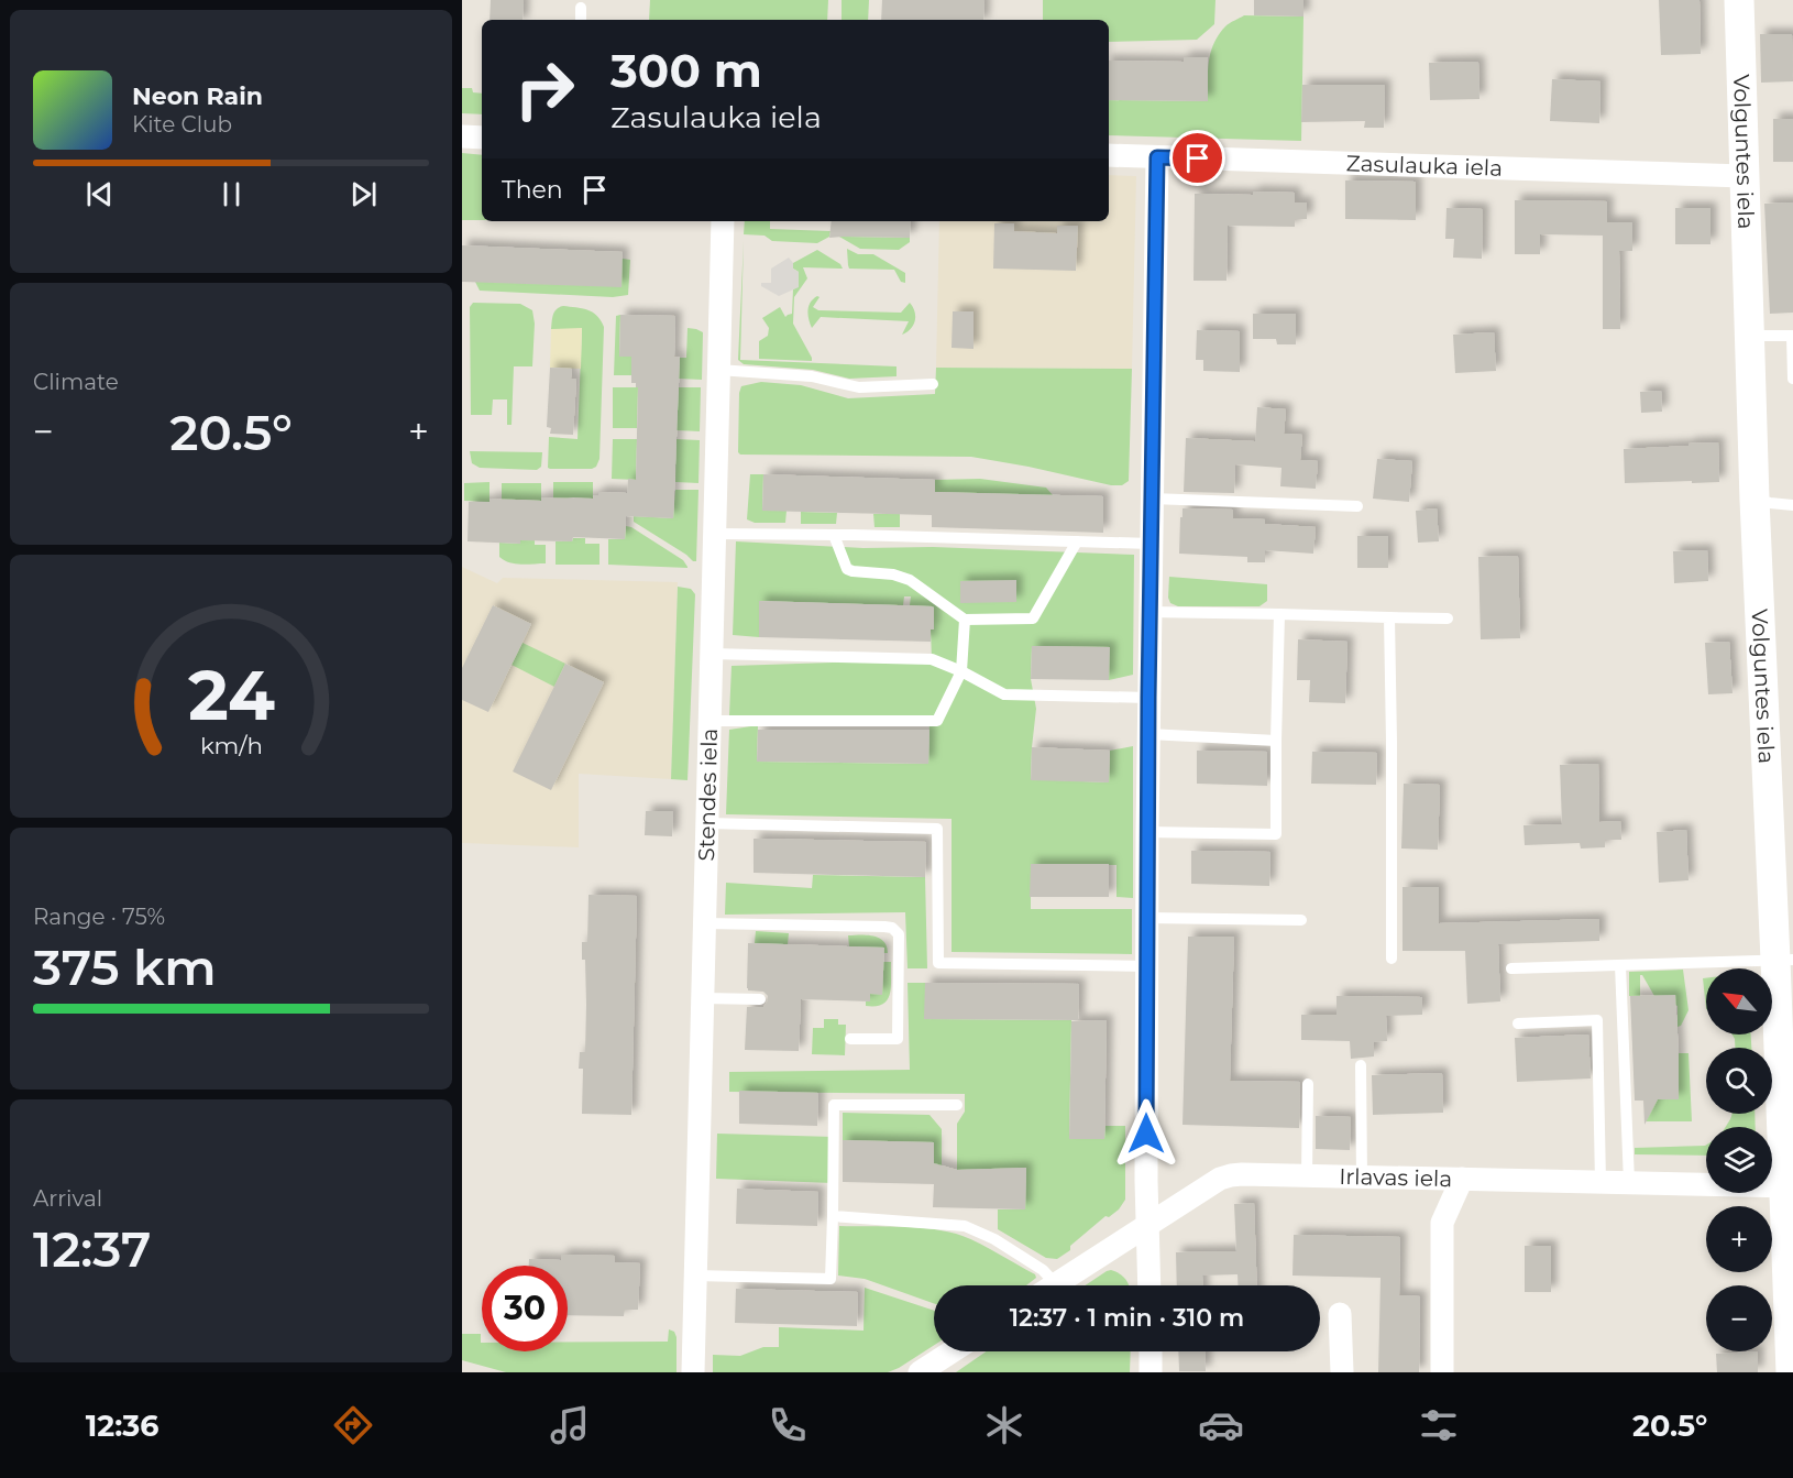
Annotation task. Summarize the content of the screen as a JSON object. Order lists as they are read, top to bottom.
{
  "streets": {
    "street": [
      "Volguntes iela",
      "Zasulauka iela",
      "Stendes iela",
      "Irlavas iela"
    ]
  },
  "crossings": [
    ["Volguntes iela", "Zasulauka iela"],
    ["Volguntes iela", "Irlavas iela"]
  ],
  "north": "top left",
  "page": {
    "turn": ["300 m", "Zasulauka iela"],
    "song": ["Neon Rain", "Kite Club"],
    "then": "Then",
    "tile": [
      "Climate",
      ["Range · 75%", "375 km"],
      ["Arrival", "12:37"]
    ],
    "heat": ["−", "20.5°", "+"],
    "map_buttons": ["+", "−"],
    "limit": "30",
    "trip": "12:37 · 1 min · 310 m",
    "tabs": ["12:36", "20.5°"],
    "gauge": ["24", "km/h"]
  }
}
